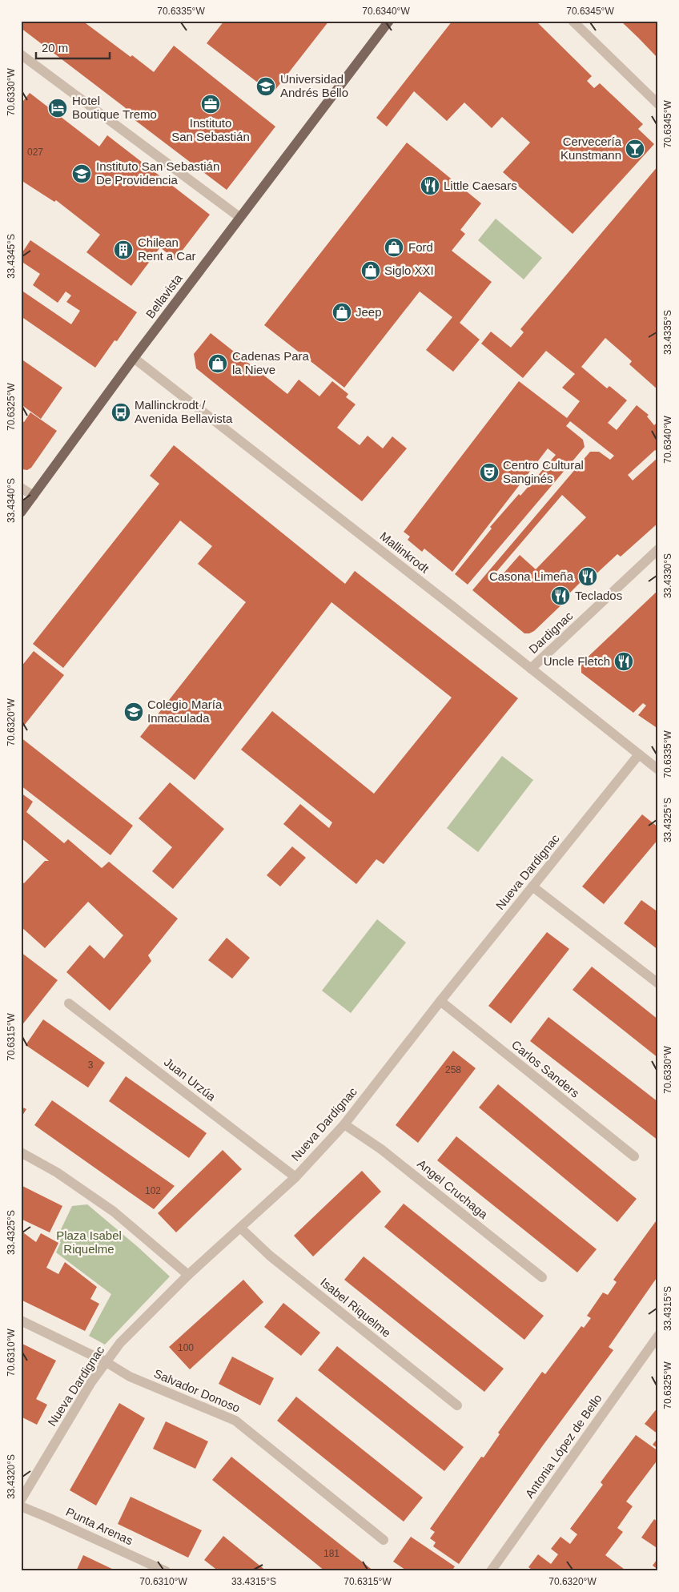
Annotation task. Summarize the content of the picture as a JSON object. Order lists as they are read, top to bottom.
{
  "streets": {
    "main road": ["Bellavista"],
    "street": [
      "Mallinkrodt",
      "Dardignac",
      "Nueva Dardignac",
      "Carlos Sanders",
      "Juan Urzúa",
      "Angel Cruchaga",
      "Isabel Riquelme",
      "Salvador Donoso",
      "Antonia López de Bello",
      "Punta Arenas"
    ]
  },
  "crossings": [
    ["Bellavista", "Mallinkrodt"],
    ["Mallinkrodt", "Dardignac"],
    ["Mallinkrodt", "Nueva Dardignac"],
    ["Nueva Dardignac", "Carlos Sanders"],
    ["Nueva Dardignac", "Juan Urzúa"],
    ["Nueva Dardignac", "Angel Cruchaga"],
    ["Nueva Dardignac", "Isabel Riquelme"],
    ["Nueva Dardignac", "Salvador Donoso"]
  ],
  "parks": ["Plaza Isabel Riquelme"],
  "places": {
    "school or university": ["Universidad Andrés Bello", "Instituto San Sebastián De Providencia", "Colegio María Inmaculada"],
    "office": ["Instituto San Sebastián"],
    "hotel": ["Hotel Boutique Tremo"],
    "bar": ["Cervecería Kunstmann"],
    "restaurant": [
      "Little Caesars",
      "Casona Limeña",
      "Teclados",
      "Uncle Fletch"
    ],
    "shop": [
      "Ford",
      "Siglo XXI",
      "Jeep",
      "Cadenas Para la Nieve"
    ],
    "building": ["Chilean Rent a Car"],
    "bus stop": ["Mallinckrodt / Avenida Bellavista"],
    "theatre": ["Centro Cultural Sanginés"]
  },
  "house_numbers": [
    "027",
    "3",
    "258",
    "102",
    "100",
    "181"
  ],
  "scale_bar": "20 m",
  "coordinates": [
    "70.6335°W",
    "70.6340°W",
    "70.6345°W",
    "70.6330°W",
    "33.4345°S",
    "33.4335°S",
    "70.6325°W",
    "33.4340°S",
    "33.4330°S",
    "70.6320°W",
    "33.4325°S",
    "70.6315°W",
    "33.4315°S",
    "70.6310°W",
    "33.4320°S"
  ]
}
